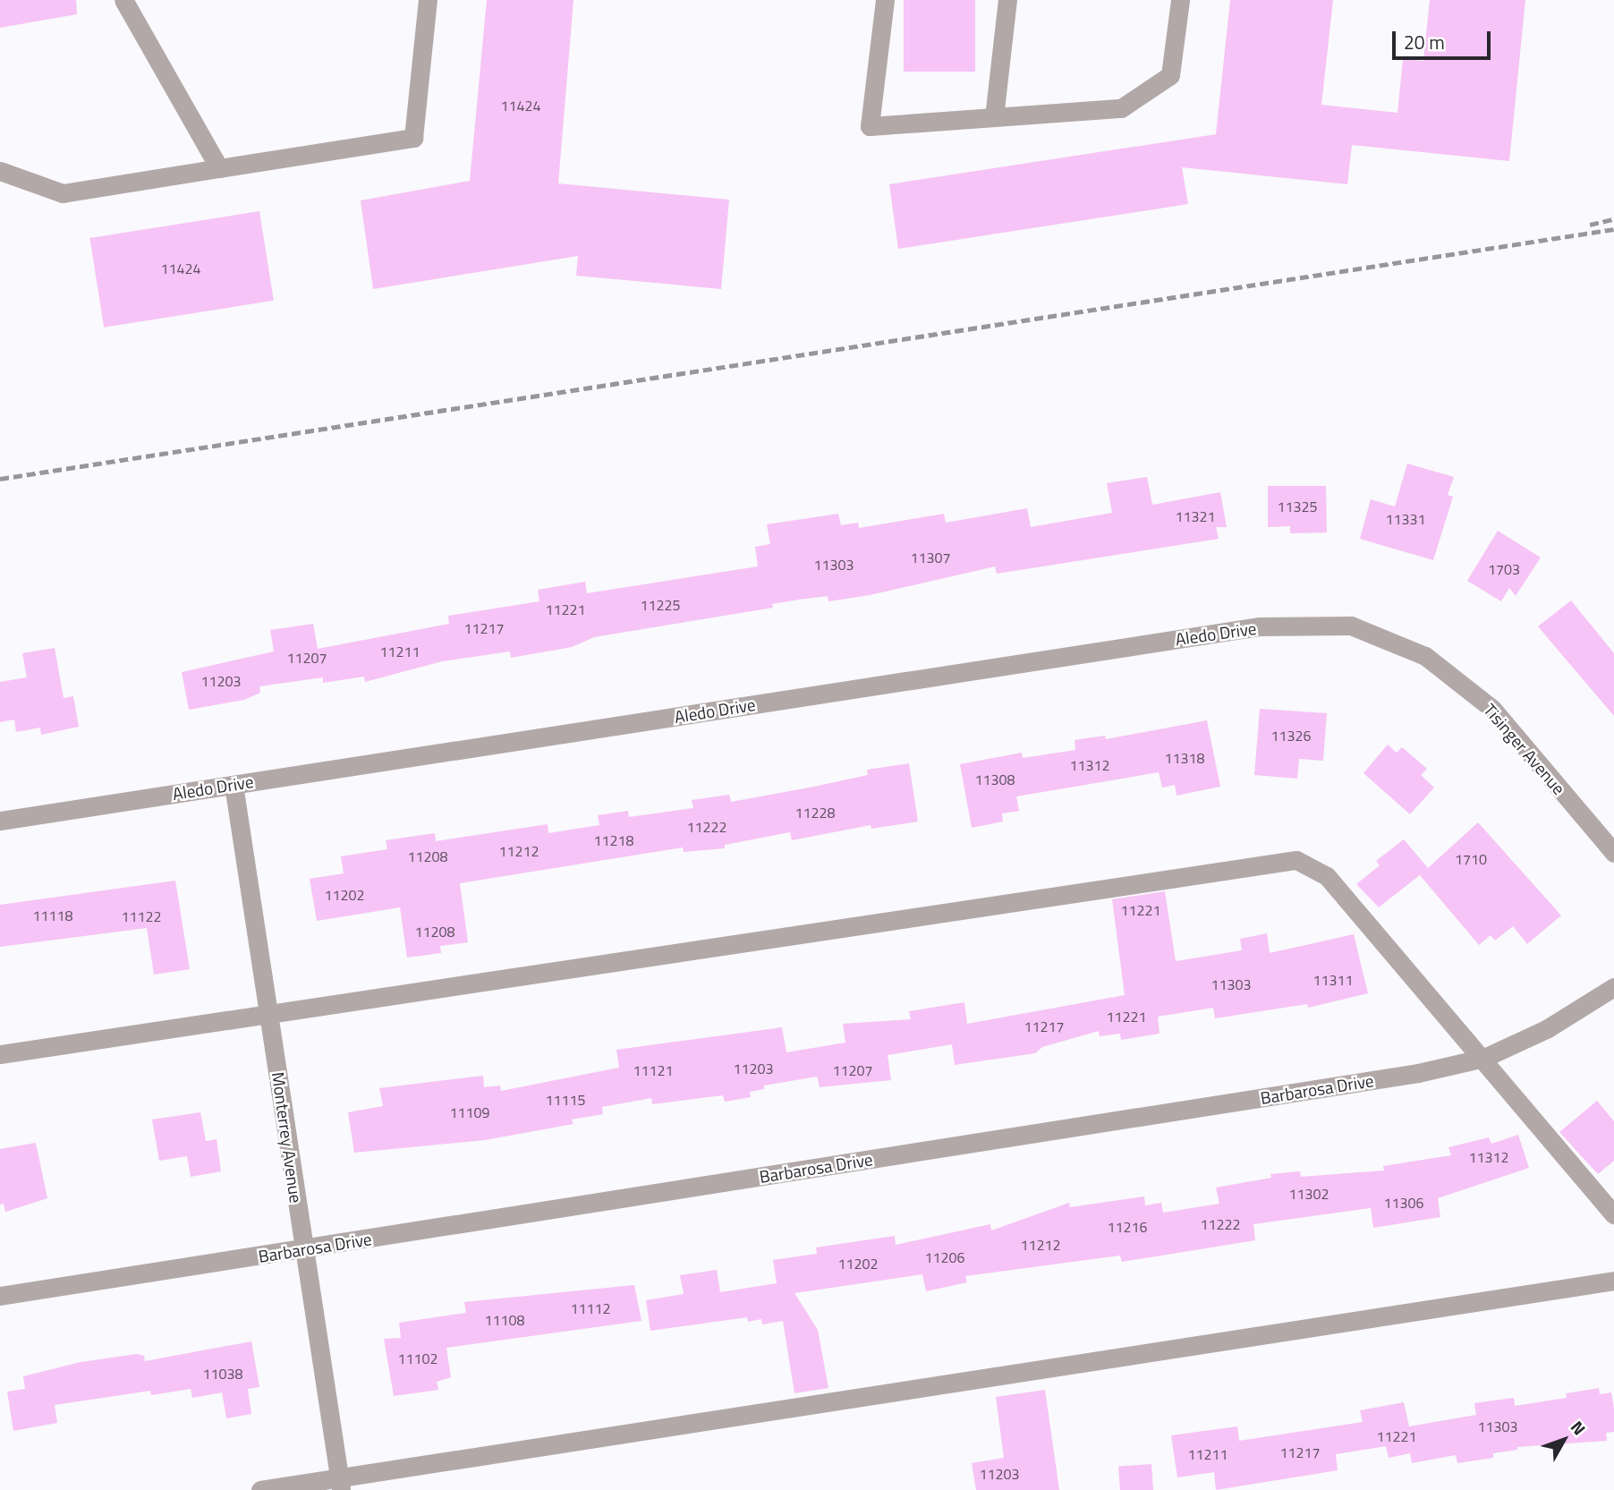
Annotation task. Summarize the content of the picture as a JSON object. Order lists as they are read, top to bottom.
{
  "streets": {
    "street": [
      "Aledo Drive",
      "Tisinger Avenue",
      "Barbarosa Drive",
      "Monterrey Avenue"
    ]
  },
  "crossings": [
    ["Aledo Drive", "Tisinger Avenue"],
    ["Aledo Drive", "Monterrey Avenue"],
    ["Barbarosa Drive", "Monterrey Avenue"]
  ],
  "house_numbers": [
    "11424",
    "11424",
    "11325",
    "11321",
    "11331",
    "11307",
    "11303",
    "1703",
    "11225",
    "11221",
    "11217",
    "11211",
    "11207",
    "11203",
    "11326",
    "11318",
    "11312",
    "11308",
    "11228",
    "11222",
    "11218",
    "11212",
    "11208",
    "1710",
    "11202",
    "11221",
    "11118",
    "11122",
    "11208",
    "11311",
    "11303",
    "11221",
    "11217",
    "11203",
    "11121",
    "11207",
    "11115",
    "11109",
    "11312",
    "11302",
    "11306",
    "11222",
    "11216",
    "11212",
    "11206",
    "11202",
    "11112",
    "11108",
    "11102",
    "11038",
    "11303",
    "11221",
    "11217",
    "11211",
    "11203"
  ],
  "scale_bar": "20 m",
  "north": "top right"
}
